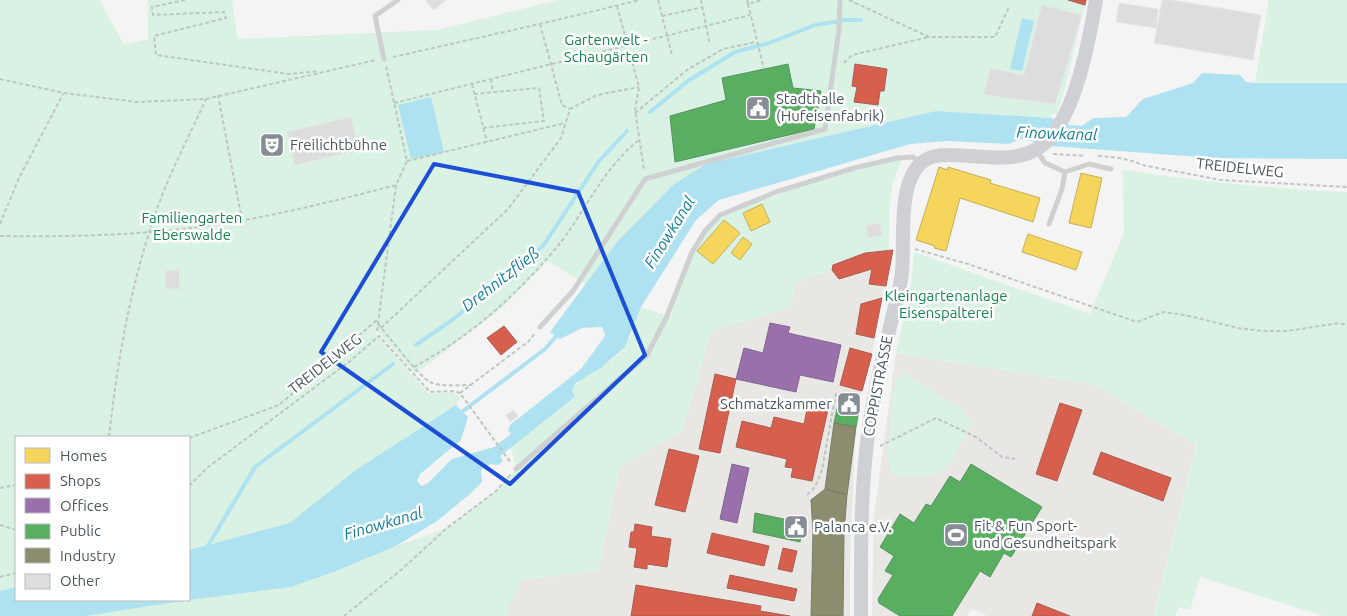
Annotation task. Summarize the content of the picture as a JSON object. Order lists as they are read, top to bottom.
{
  "streets": {
    "main road": ["COPPISTRASSE"],
    "path": ["TREIDELWEG"]
  },
  "water": ["Finowkanal", "Drehnitzfließ"],
  "parks": ["Gartenwelt - Schaugärten", "Familiengarten Eberswalde", "Kleingartenanlage Eisenspalterei"],
  "places": {
    "public building": ["Stadthalle (Hufeisenfabrik)", "Schmatzkammer", "Palanca e.V."],
    "theatre": ["Freilichtbühne"],
    "sports": ["Fit & Fun Sport- und Gesundheitspark"]
  },
  "legend": [
    "Homes",
    "Shops",
    "Offices",
    "Public",
    "Industry",
    "Other"
  ]
}
